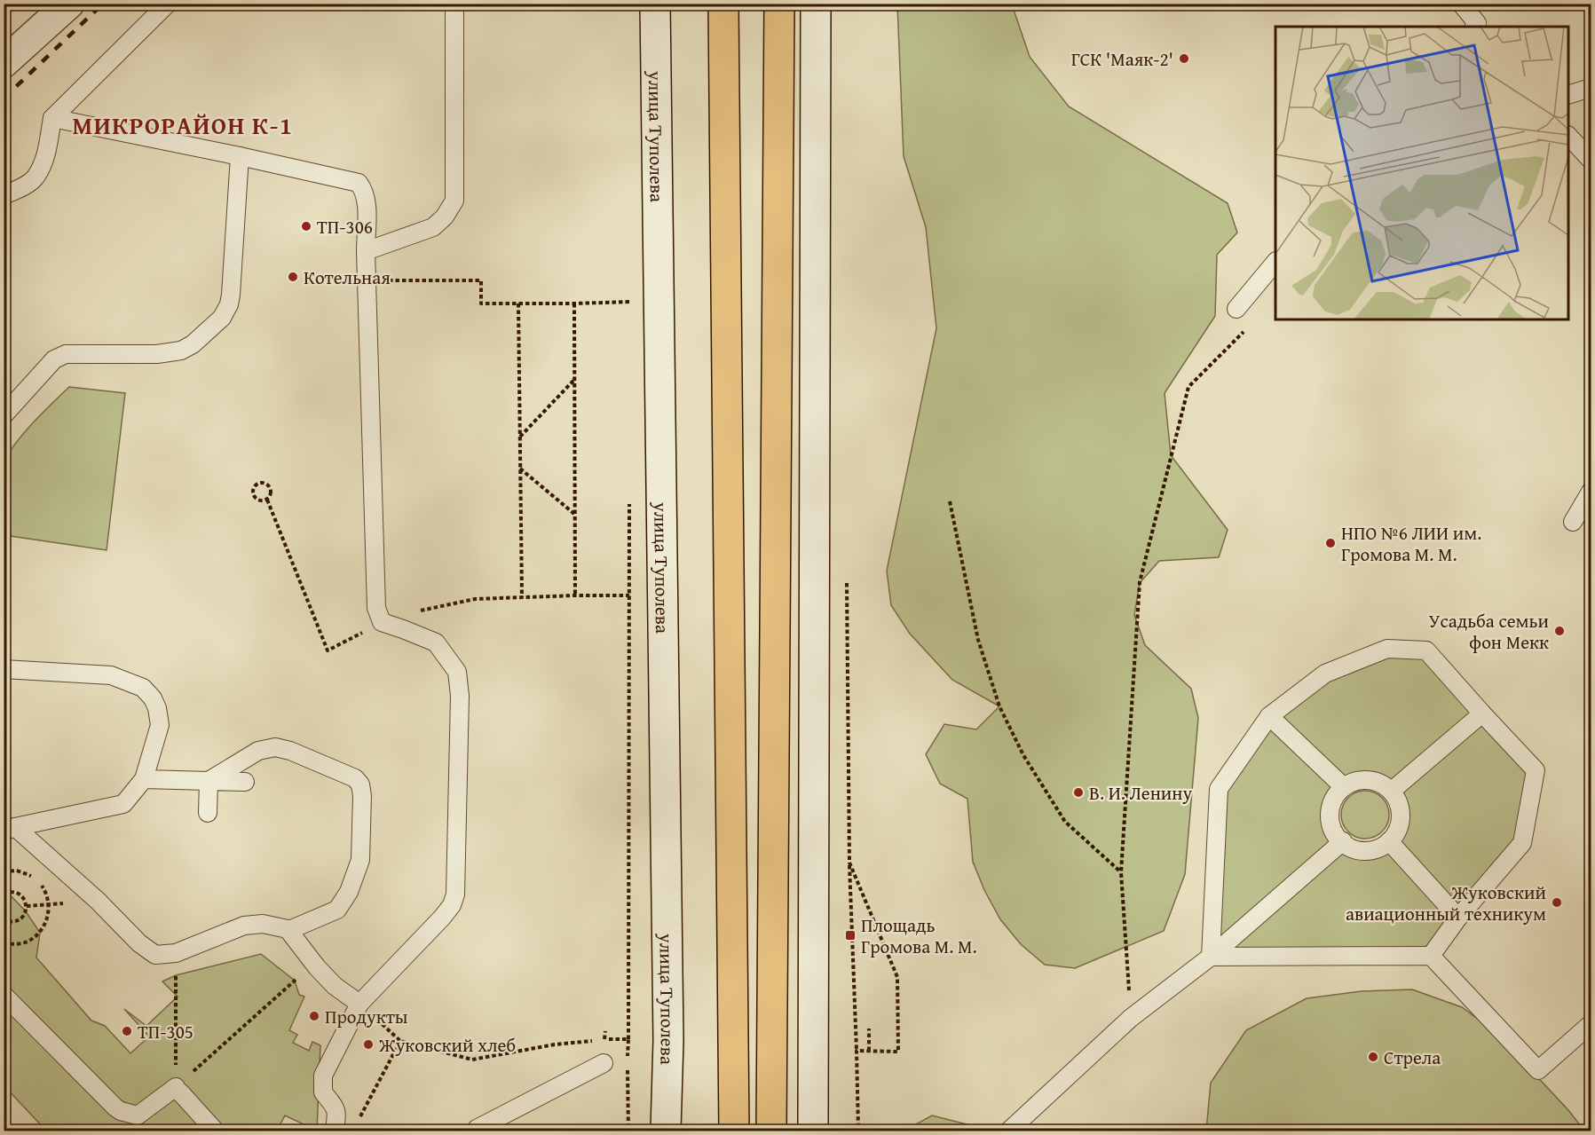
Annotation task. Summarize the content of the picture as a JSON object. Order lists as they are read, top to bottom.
{
  "streets": {
    "main road": ["улица Туполева"]
  },
  "districts": ["МИКРОРАЙОН К-1"],
  "places": {
    "other": [
      "ГСК 'Маяк-2'",
      "ТП-306",
      "Котельная",
      "НПО №6 ЛИИ им. Громова М. М.",
      "Усадьба семьи фон Мекк",
      "В. И. Ленину",
      "Жуковский авиационный техникум",
      "Продукты",
      "ТП-305",
      "Жуковский хлеб",
      "Стрела"
    ],
    "transit": ["Площадь Громова М. М."]
  }
}
